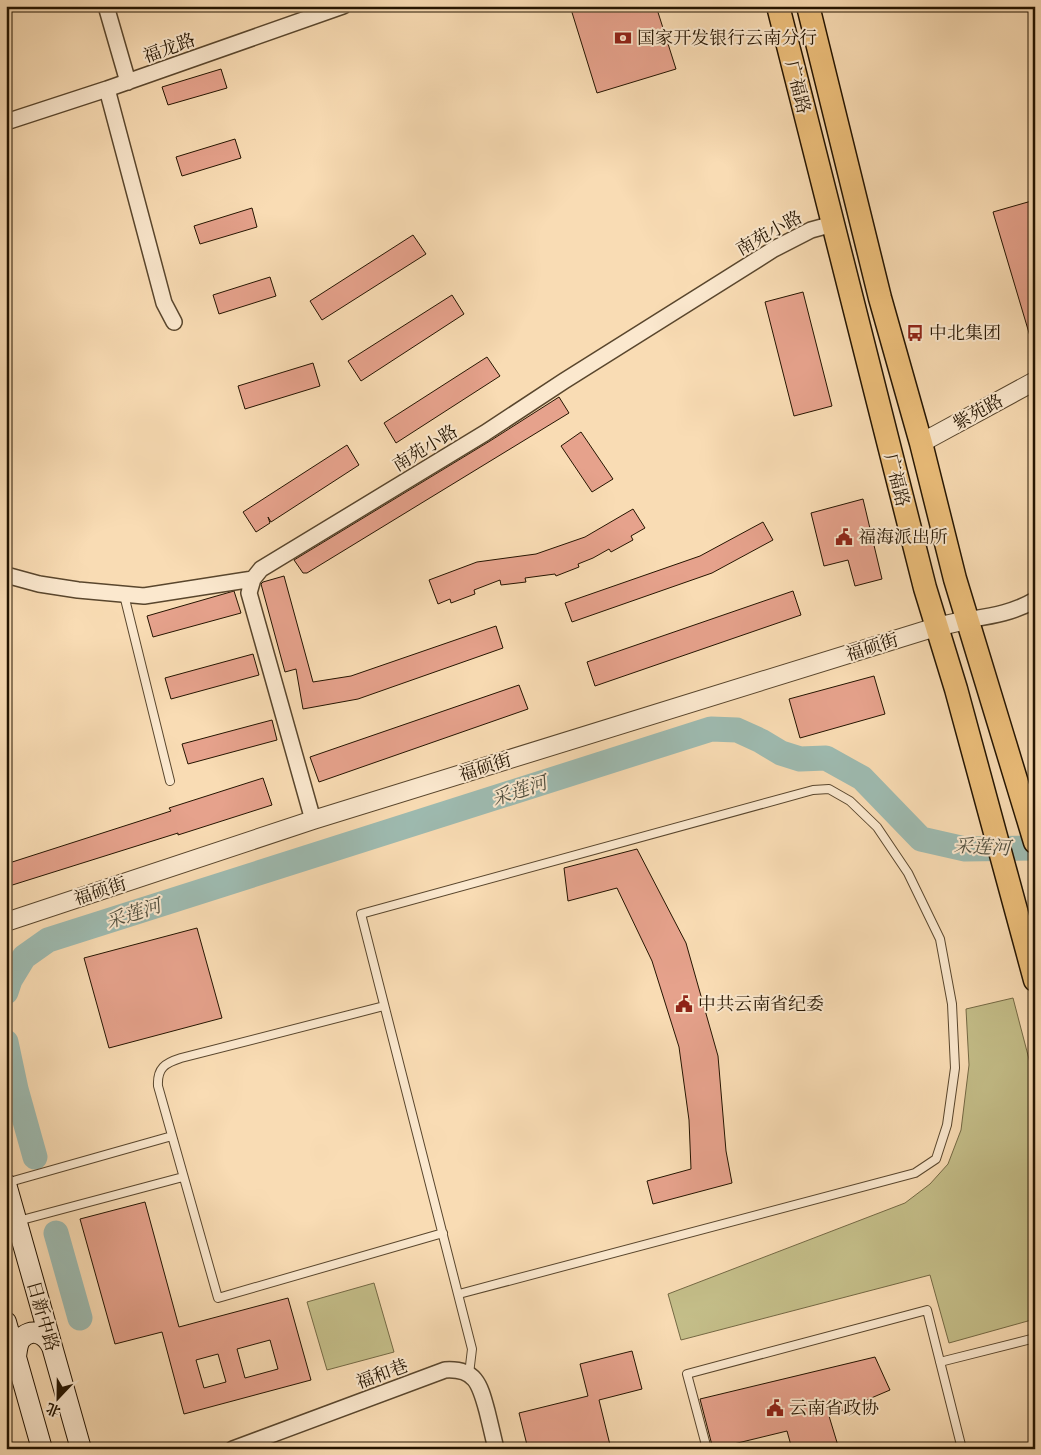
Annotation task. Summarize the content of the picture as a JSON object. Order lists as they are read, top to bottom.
{
  "streets": {
    "main road": ["广福路", "日新中路"],
    "street": [
      "福龙路",
      "南苑小路",
      "紫苑路",
      "福硕街",
      "福和巷"
    ]
  },
  "crossings": [
    ["广福路", "南苑小路"],
    ["广福路", "紫苑路"],
    ["广福路", "福硕街"]
  ],
  "water": ["采莲河"],
  "places": {
    "bank": ["国家开发银行云南分行"],
    "bus stop": ["中北集团"],
    "public building": ["福海派出所", "中共云南省纪委", "云南省政协"]
  },
  "north": "bottom"
}
